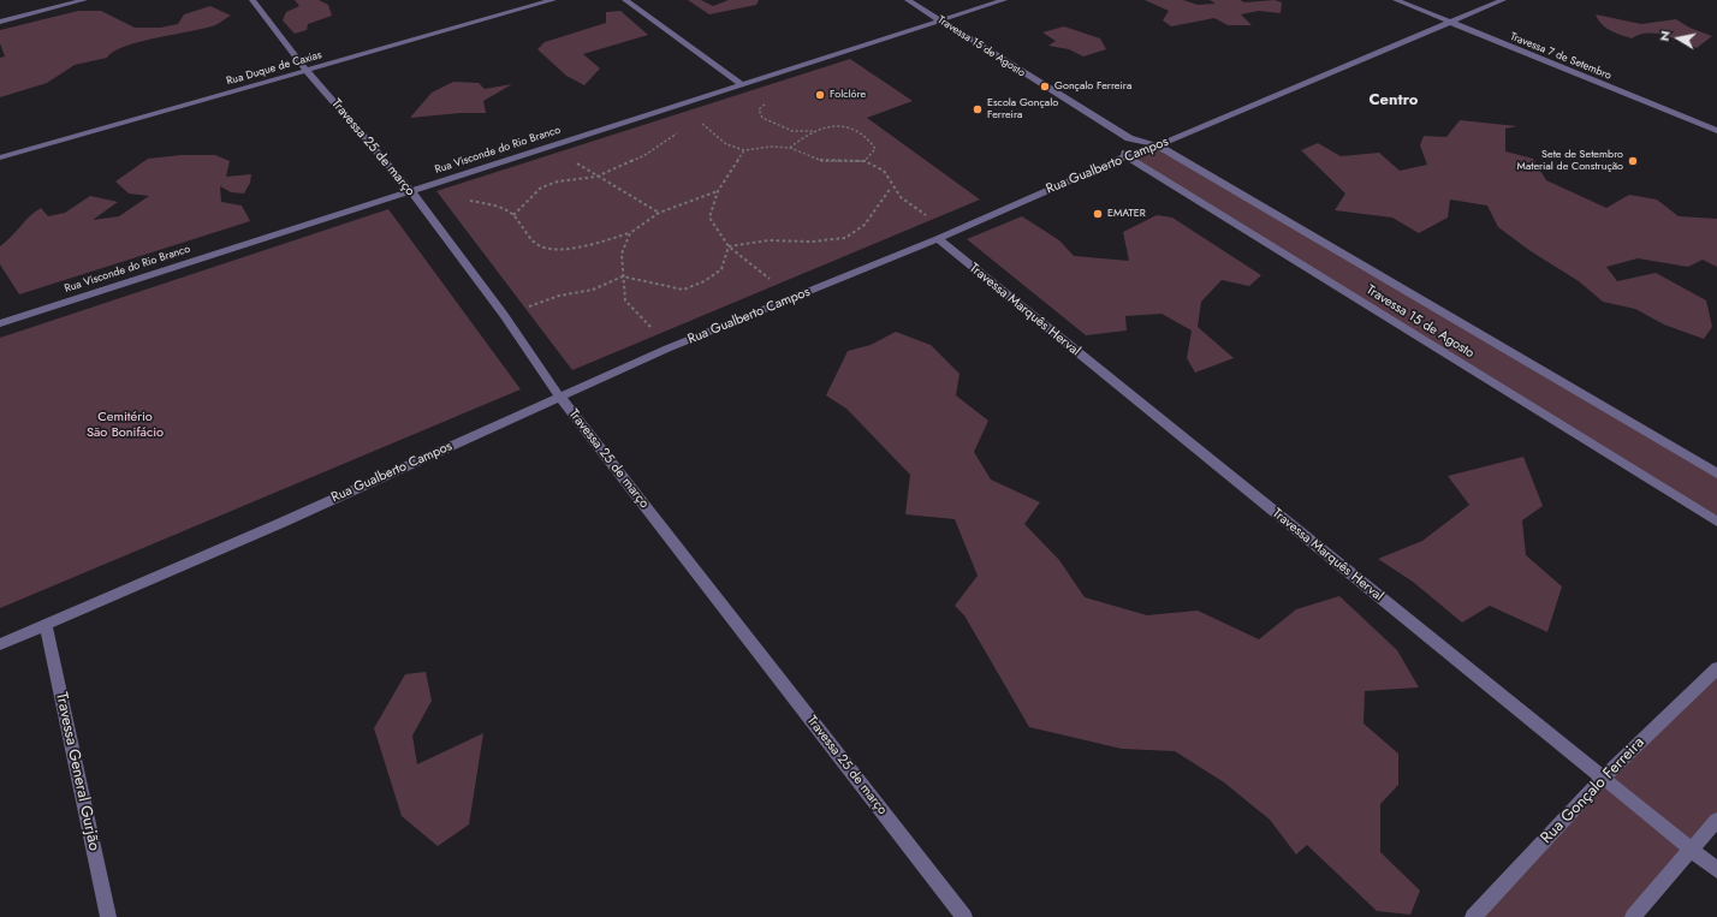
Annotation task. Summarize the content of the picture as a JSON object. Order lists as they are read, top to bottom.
{
  "streets": {
    "street": [
      "Travessa 15 de Agosto",
      "Travessa 7 de Setembro",
      "Rua Duque de Caxias",
      "Travessa 25 de março",
      "Rua Visconde do Rio Branco",
      "Rua Gualberto Campos",
      "Travessa Marquês Herval",
      "Travessa General Gurjão",
      "Rua Gonçalo Ferreira"
    ]
  },
  "crossings": [
    ["Travessa 15 de Agosto", "Rua Visconde do Rio Branco"],
    ["Travessa 15 de Agosto", "Rua Gualberto Campos"],
    ["Travessa 7 de Setembro", "Rua Gualberto Campos"],
    ["Rua Duque de Caxias", "Travessa 25 de março"],
    ["Travessa 25 de março", "Rua Visconde do Rio Branco"],
    ["Travessa 25 de março", "Rua Gualberto Campos"],
    ["Rua Gualberto Campos", "Travessa Marquês Herval"],
    ["Rua Gualberto Campos", "Travessa General Gurjão"],
    ["Travessa Marquês Herval", "Rua Gonçalo Ferreira"]
  ],
  "districts": ["Centro"],
  "parks": ["Cemitério São Bonifácio"],
  "places": [
    "Gonçalo Ferreira",
    "Folclóre",
    "Escola Gonçalo Ferreira",
    "Sete de Setembro Material de Construção",
    "EMATER"
  ],
  "north": "left"
}
